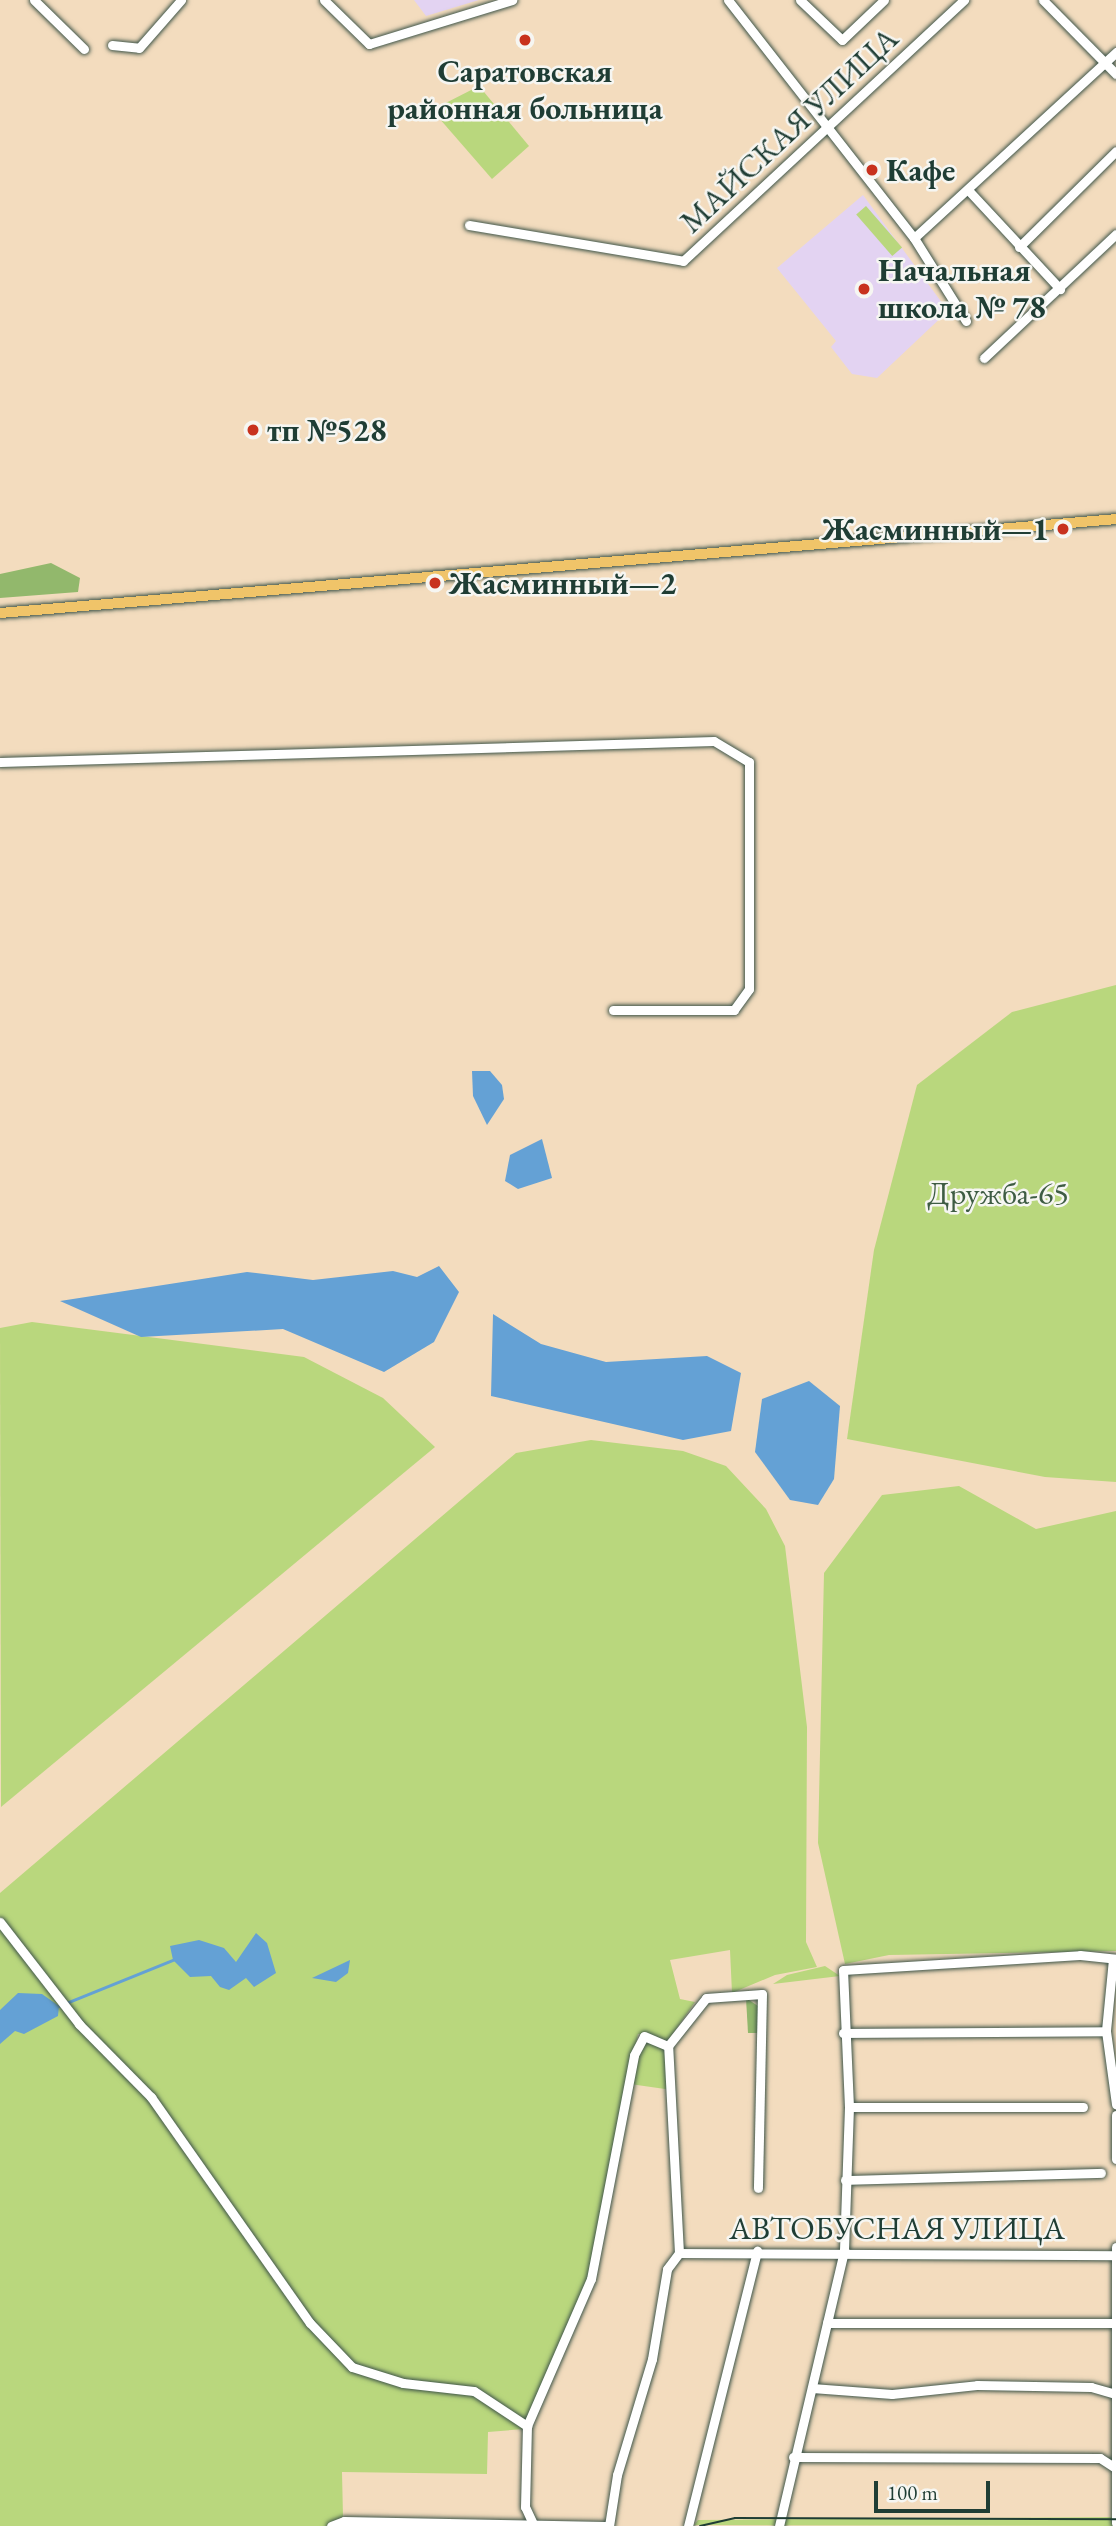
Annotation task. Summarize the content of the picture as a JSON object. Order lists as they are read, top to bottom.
{
  "streets": {
    "street": ["МАЙСКАЯ УЛИЦА", "АВТОБУСНАЯ УЛИЦА"]
  },
  "parks": ["Дружба-65"],
  "places": [
    "Саратовская районная больница",
    "Кафе",
    "Начальная школа № 78",
    "тп №528",
    "Жасминный—1",
    "Жасминный—2"
  ],
  "scale_bar": "100 m"
}
